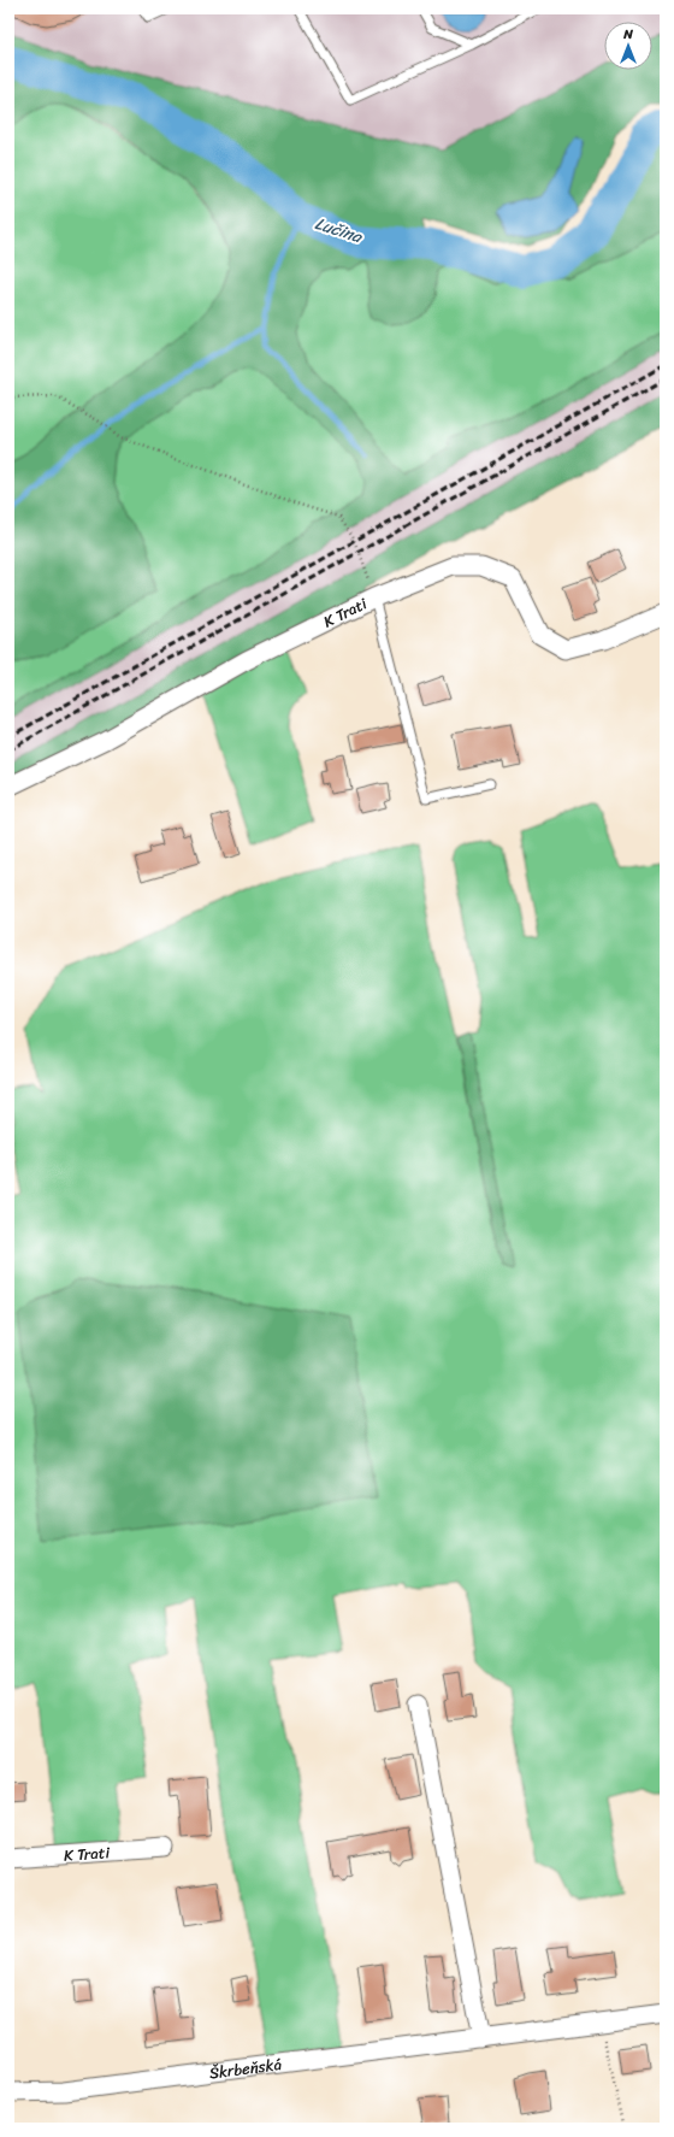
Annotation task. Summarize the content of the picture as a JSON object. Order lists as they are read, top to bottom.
{
  "streets": {
    "street": ["K Trati", "Škrbeňská"]
  },
  "water": ["Lučina"],
  "north": "top"
}
